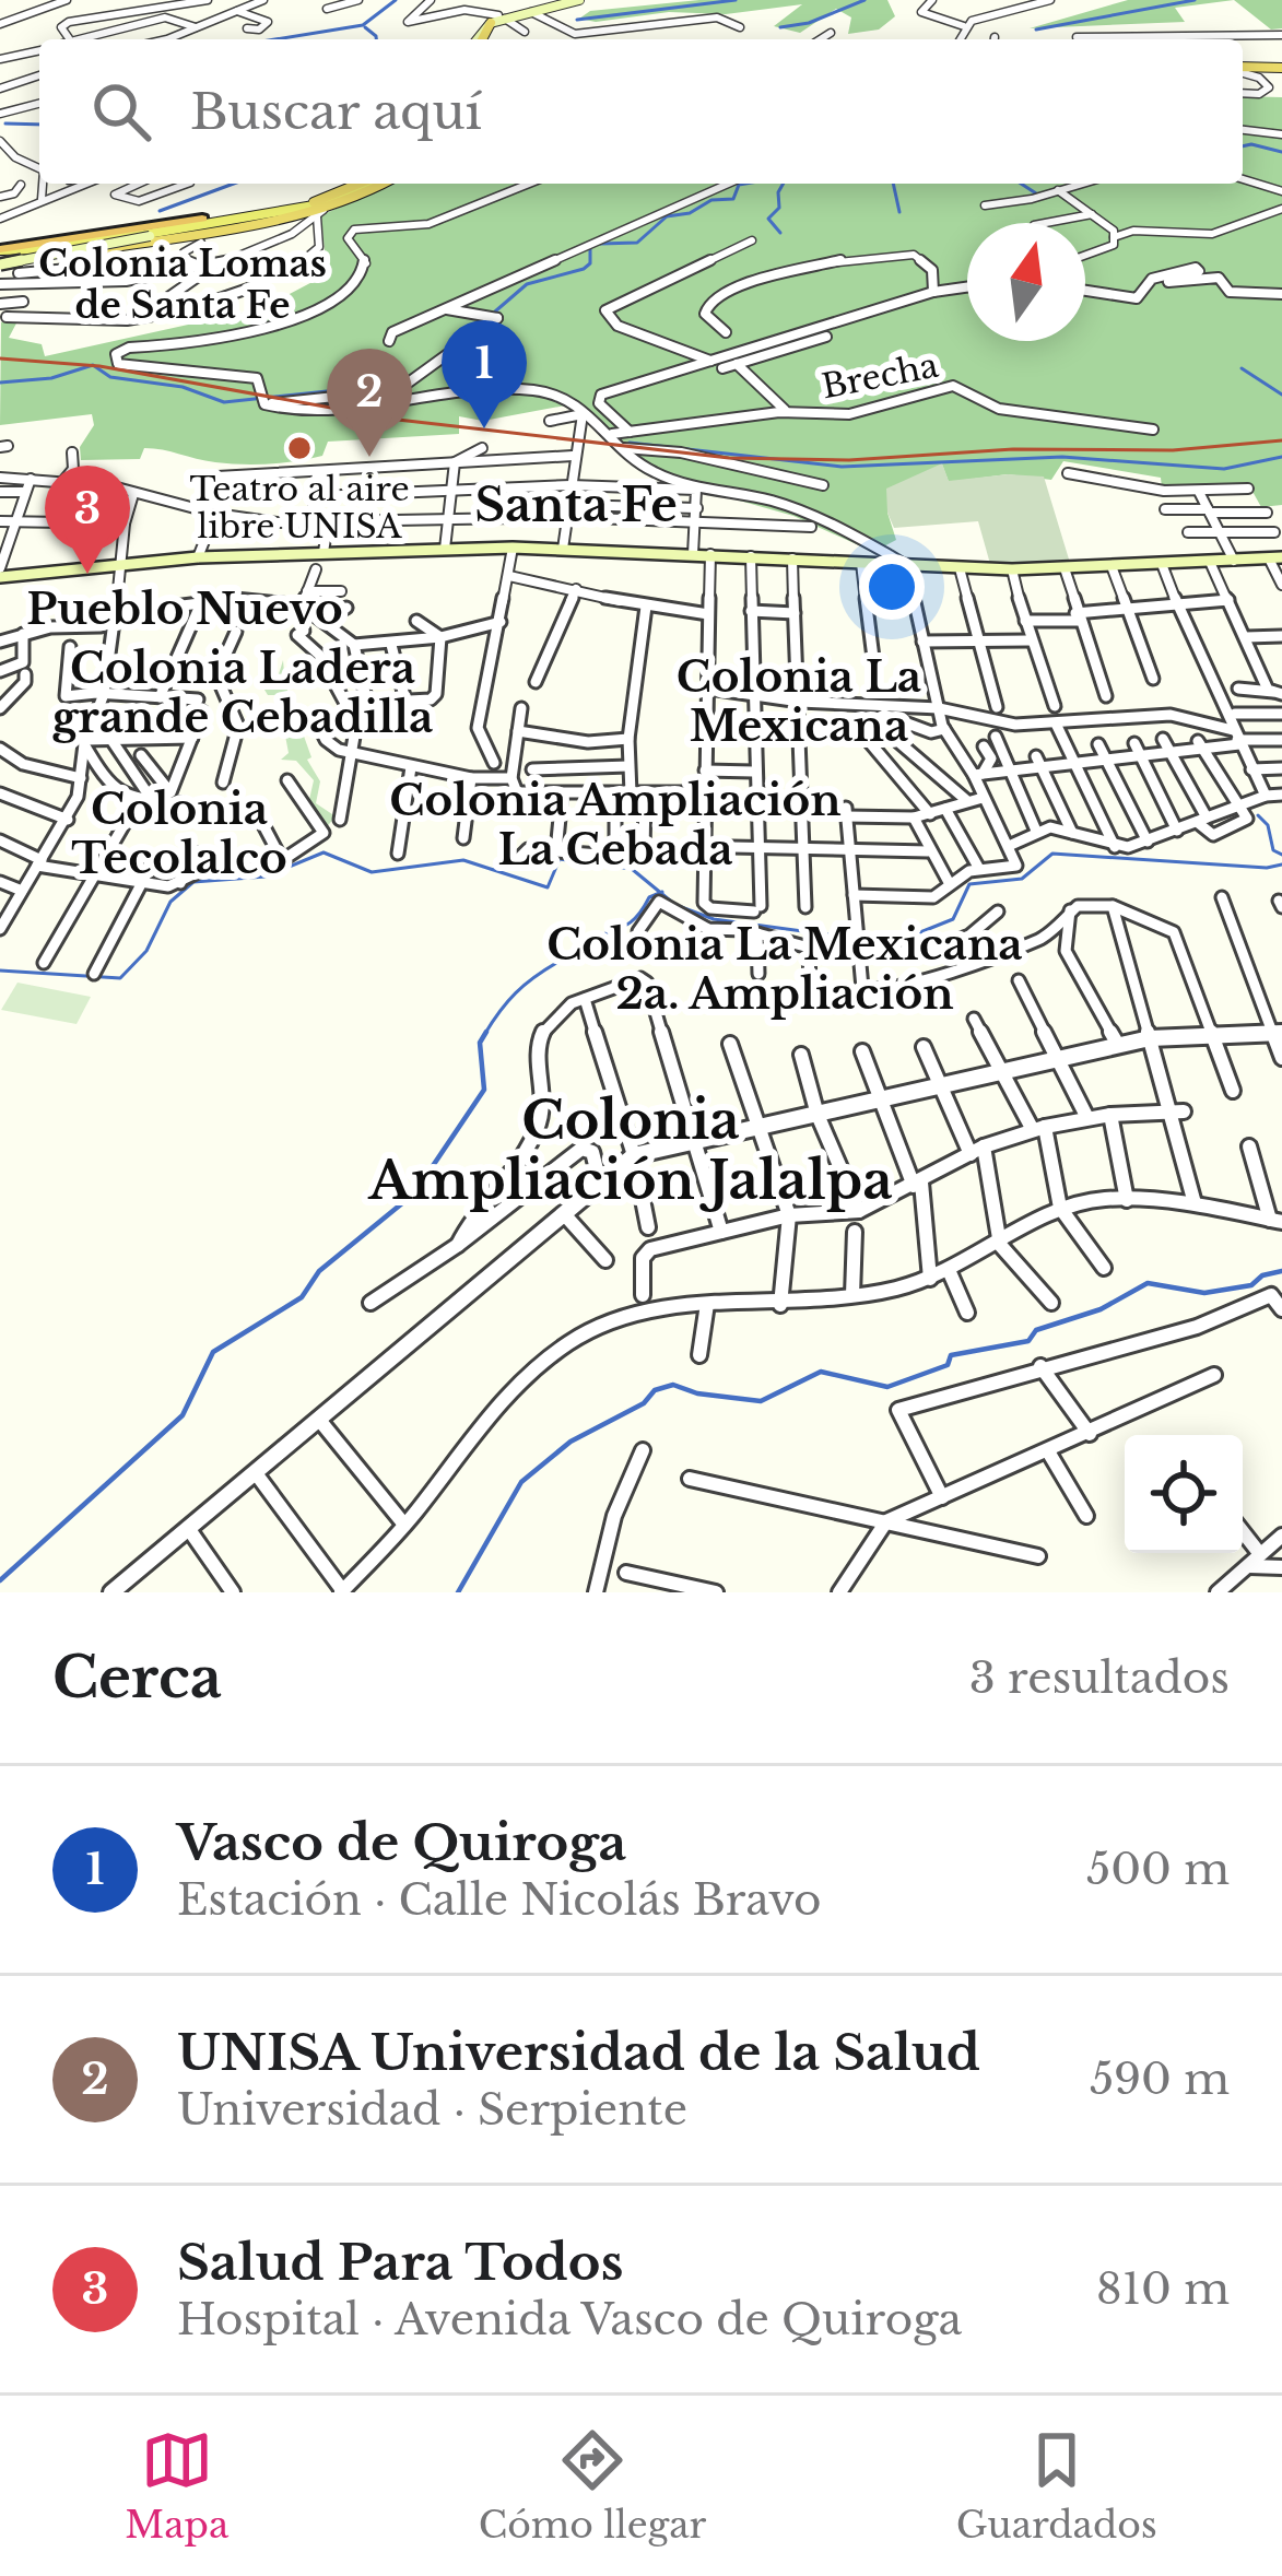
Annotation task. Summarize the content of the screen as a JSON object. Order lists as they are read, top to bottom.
{
  "streets": {
    "street": ["Brecha"]
  },
  "districts": [
    "Colonia Lomas de Santa Fe",
    "Santa Fe",
    "Pueblo Nuevo",
    "Colonia Ladera grande Cebadilla",
    "Colonia La Mexicana",
    "Colonia Ampliación La Cebada",
    "Colonia Tecolalco",
    "Colonia La Mexicana 2a. Ampliación",
    "Colonia Ampliación Jalalpa"
  ],
  "places": ["Teatro al aire libre UNISA"],
  "north": "top",
  "page": {
    "search": "Buscar aquí",
    "pins": ["1", "2", "3"],
    "heading": ["Cerca", "3 resultados"],
    "list": [
      {
        "mark": "1",
        "name": "Vasco de Quiroga",
        "note": "Estación · Calle Nicolás Bravo",
        "value": "500 m"
      },
      {
        "mark": "2",
        "name": "UNISA Universidad de la Salud",
        "note": "Universidad · Serpiente",
        "value": "590 m"
      },
      {
        "mark": "3",
        "name": "Salud Para Todos",
        "note": "Hospital · Avenida Vasco de Quiroga",
        "value": "810 m"
      }
    ],
    "nav": ["Mapa", "Cómo llegar", "Guardados"]
  }
}
